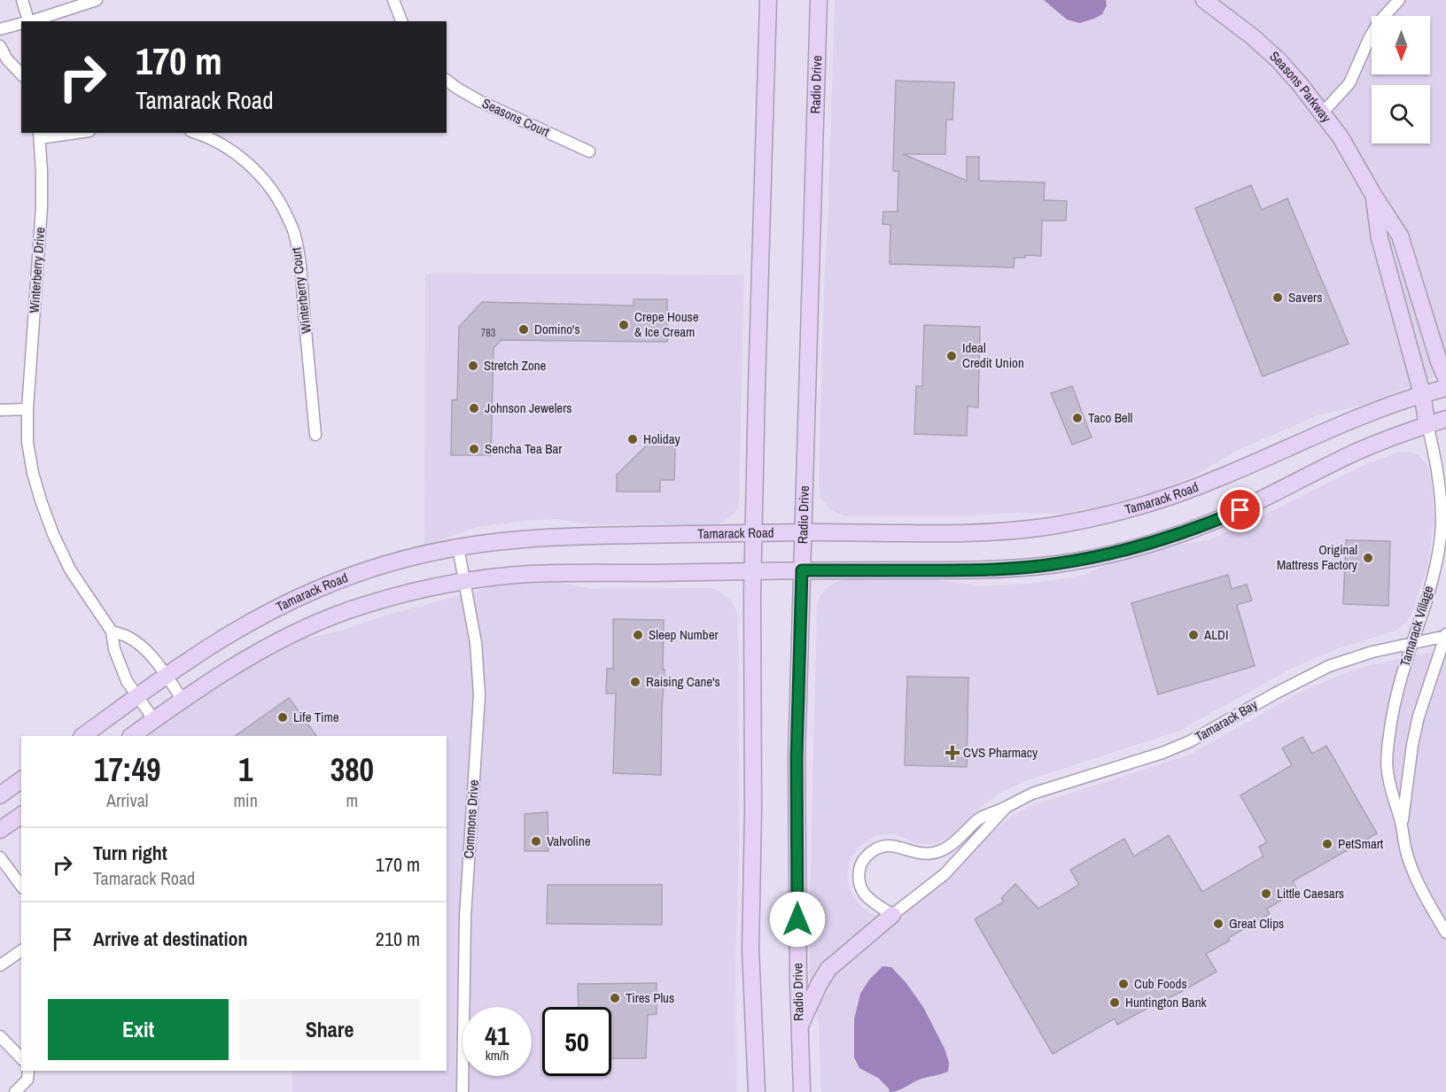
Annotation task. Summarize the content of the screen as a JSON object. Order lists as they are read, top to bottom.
{
  "streets": {
    "street": [
      "Radio Drive",
      "Seasons Parkway",
      "Seasons Court",
      "Winterberry Drive",
      "Winterberry Court",
      "Tamarack Road",
      "Tamarack Village",
      "Tamarack Bay",
      "Commons Drive"
    ]
  },
  "crossings": [
    ["Radio Drive", "Tamarack Road"],
    ["Seasons Parkway", "Tamarack Road"],
    ["Seasons Parkway", "Tamarack Village"],
    ["Winterberry Drive", "Tamarack Road"],
    ["Tamarack Road", "Commons Drive"],
    ["Tamarack Village", "Tamarack Bay"]
  ],
  "places": {
    "other": [
      "Savers",
      "Crepe House & Ice Cream",
      "Domino's",
      "Ideal Credit Union",
      "Stretch Zone",
      "Johnson Jewelers",
      "Taco Bell",
      "Holiday",
      "Sencha Tea Bar",
      "Original Mattress Factory",
      "Sleep Number",
      "ALDI",
      "Raising Cane's",
      "Life Time",
      "Valvoline",
      "PetSmart",
      "Little Caesars",
      "Great Clips",
      "Cub Foods",
      "Tires Plus",
      "Huntington Bank"
    ],
    "health": ["CVS Pharmacy"]
  },
  "house_numbers": ["783"],
  "north": "bottom",
  "page": {
    "turn": ["170 m", "Tamarack Road"],
    "eta": [
      "17:49",
      "Arrival",
      "1",
      "min",
      "380",
      "m"
    ],
    "list": [
      {
        "name": "Turn right",
        "note": "Tamarack Road",
        "value": "170 m"
      },
      {
        "name": "Arrive at destination",
        "value": "210 m"
      }
    ],
    "buttons": ["Exit", "Share"],
    "speed": "41 km/h",
    "limit": "50"
  }
}
